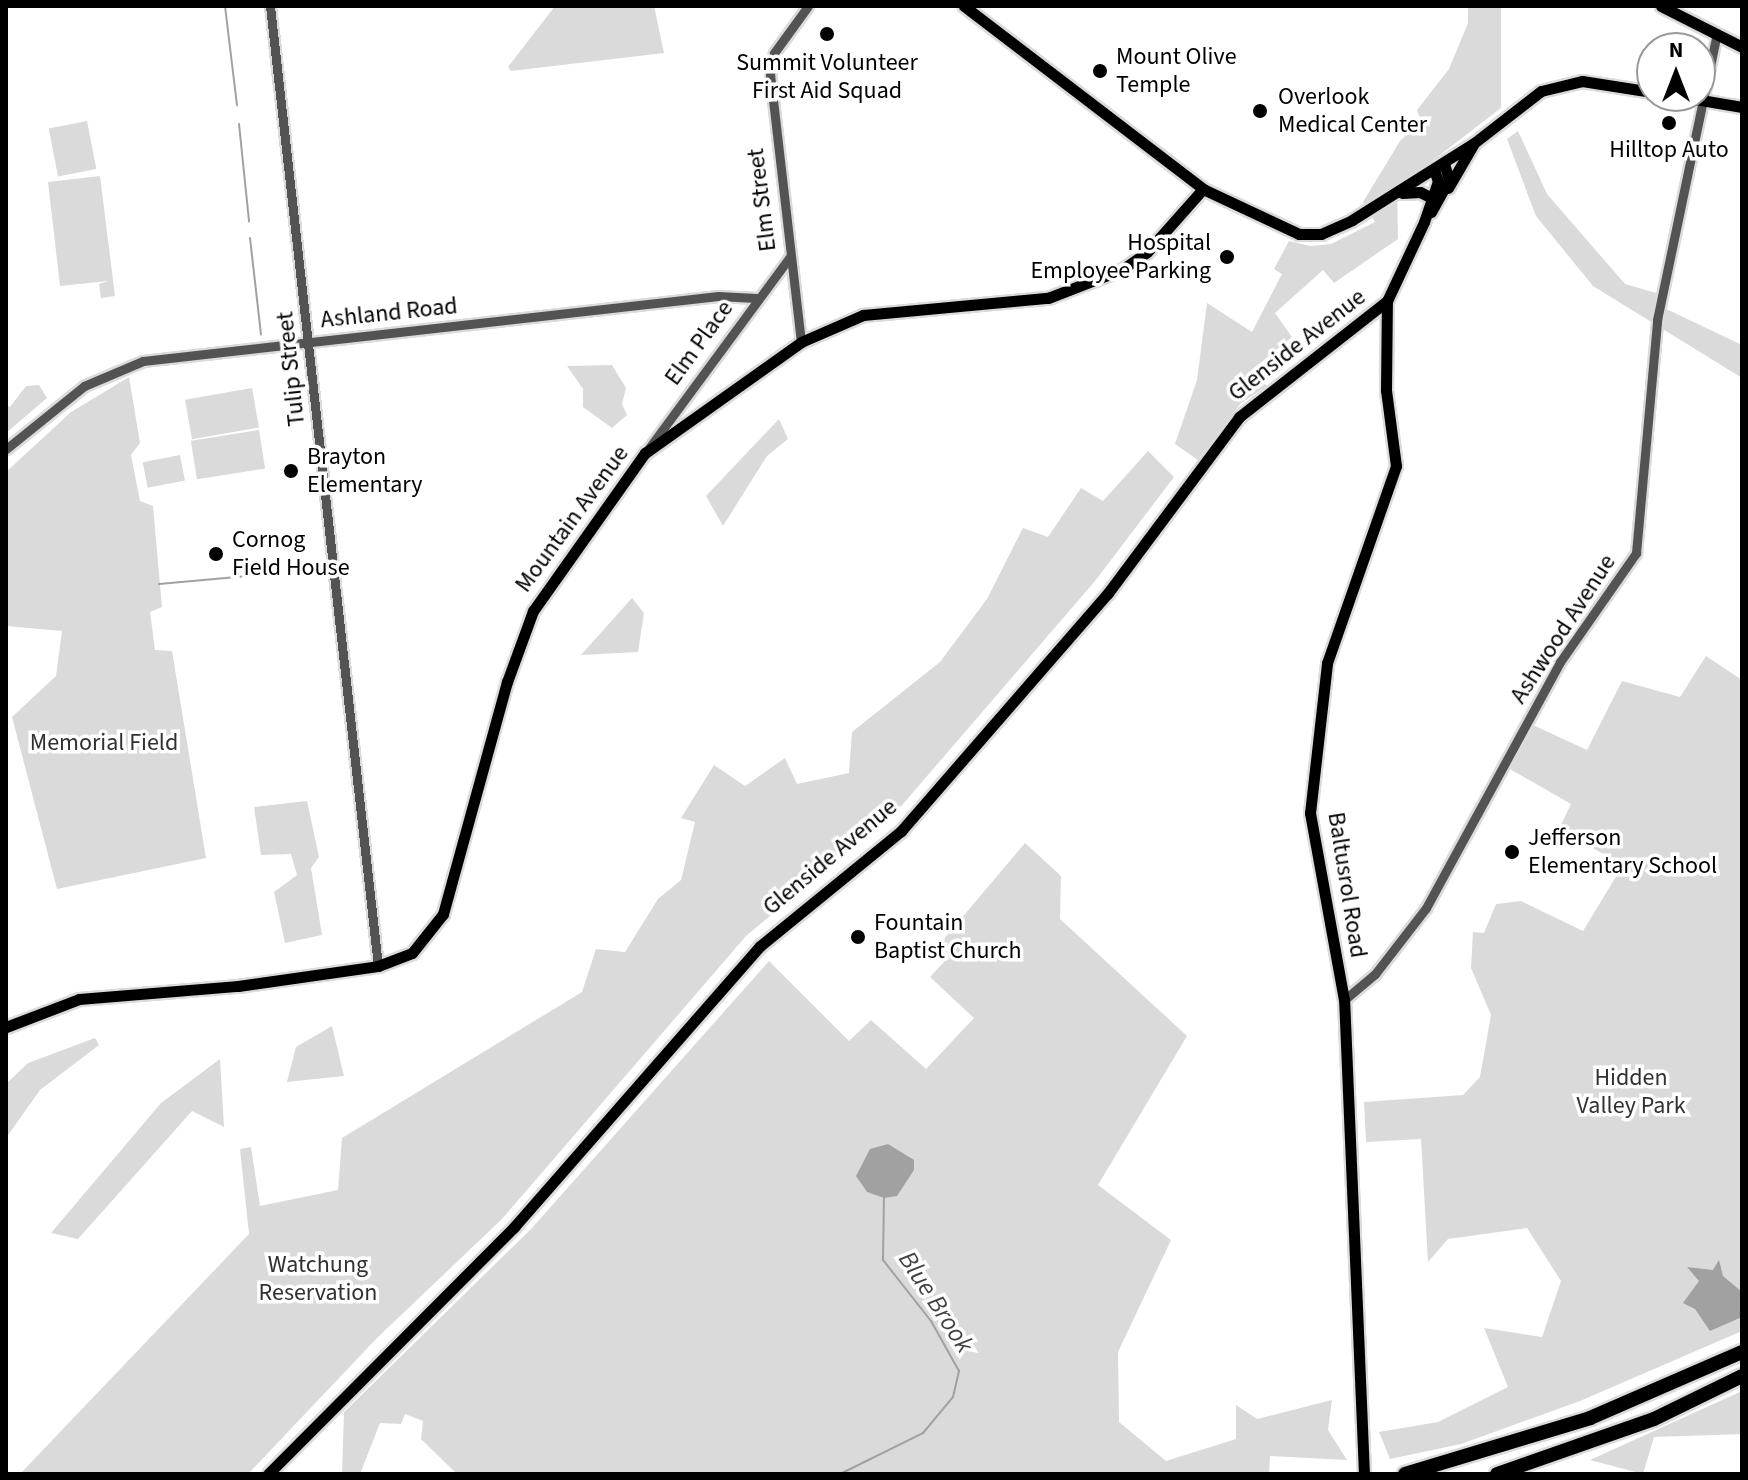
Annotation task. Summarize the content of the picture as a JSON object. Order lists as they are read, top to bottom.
{
  "streets": {
    "main road": ["Glenside Avenue", "Mountain Avenue", "Baltusrol Road"],
    "street": [
      "Elm Street",
      "Ashland Road",
      "Elm Place",
      "Tulip Street",
      "Ashwood Avenue"
    ]
  },
  "crossings": [
    ["Elm Street", "Elm Place"],
    ["Elm Street", "Mountain Avenue"],
    ["Ashland Road", "Elm Place"],
    ["Ashland Road", "Tulip Street"],
    ["Elm Place", "Mountain Avenue"],
    ["Glenside Avenue", "Baltusrol Road"],
    ["Tulip Street", "Mountain Avenue"],
    ["Ashwood Avenue", "Baltusrol Road"]
  ],
  "water": ["Blue Brook"],
  "parks": ["Memorial Field", "Hidden Valley Park", "Watchung Reservation"],
  "places": [
    "Summit Volunteer First Aid Squad",
    "Mount Olive Temple",
    "Overlook Medical Center",
    "Hilltop Auto",
    "Hospital Employee Parking",
    "Brayton Elementary",
    "Cornog Field House",
    "Jefferson Elementary School",
    "Fountain Baptist Church"
  ],
  "north": "top"
}
